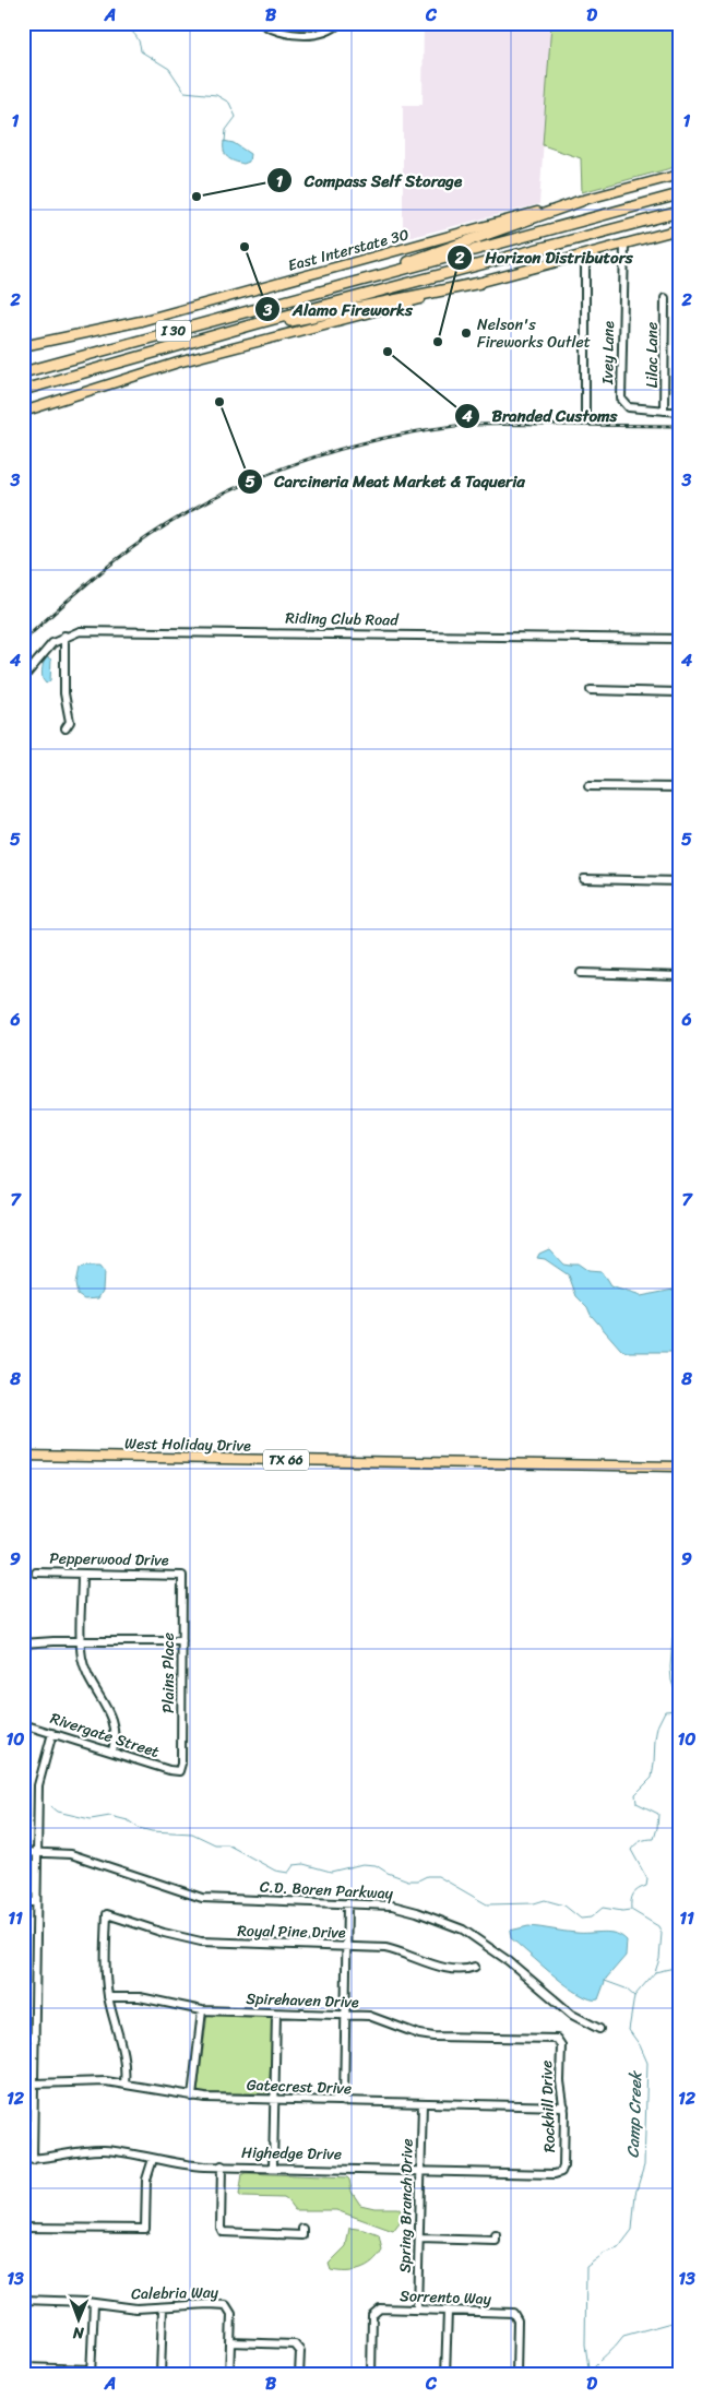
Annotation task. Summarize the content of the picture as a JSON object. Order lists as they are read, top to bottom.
{
  "streets": {
    "highway": ["I 30"],
    "main road": ["East Interstate 30", "West Holiday Drive", "TX 66"],
    "street": [
      "Ivey Lane",
      "Lilac Lane",
      "Riding Club Road",
      "Pepperwood Drive",
      "Plains Place",
      "Rivergate Street",
      "C.D. Boren Parkway",
      "Royal Pine Drive",
      "Spirehaven Drive",
      "Gatecrest Drive",
      "Rockhill Drive",
      "Highedge Drive",
      "Spring Branch Drive",
      "Calebria Way",
      "Sorrento Way"
    ]
  },
  "crossings": [
    ["Ivey Lane", "Lilac Lane"],
    ["Pepperwood Drive", "Plains Place"],
    ["Plains Place", "Rivergate Street"],
    ["Royal Pine Drive", "Spirehaven Drive"],
    ["Spirehaven Drive", "Rockhill Drive"],
    ["Gatecrest Drive", "Rockhill Drive"],
    ["Gatecrest Drive", "Spring Branch Drive"],
    ["Rockhill Drive", "Highedge Drive"],
    ["Highedge Drive", "Spring Branch Drive"],
    ["Spring Branch Drive", "Sorrento Way"]
  ],
  "water": ["Camp Creek"],
  "places": [
    "Compass Self Storage",
    "Alamo Fireworks",
    "Nelson's Fireworks Outlet",
    "Horizon Distributors",
    "Branded Customs",
    "Carcineria Meat Market & Taqueria"
  ],
  "north": "bottom",
  "grid": {
    "columns": [
      "A",
      "B",
      "C",
      "D"
    ],
    "rows": [
      "1",
      "2",
      "3",
      "4",
      "5",
      "6",
      "7",
      "8",
      "9",
      "10",
      "11",
      "12",
      "13"
    ]
  }
}
